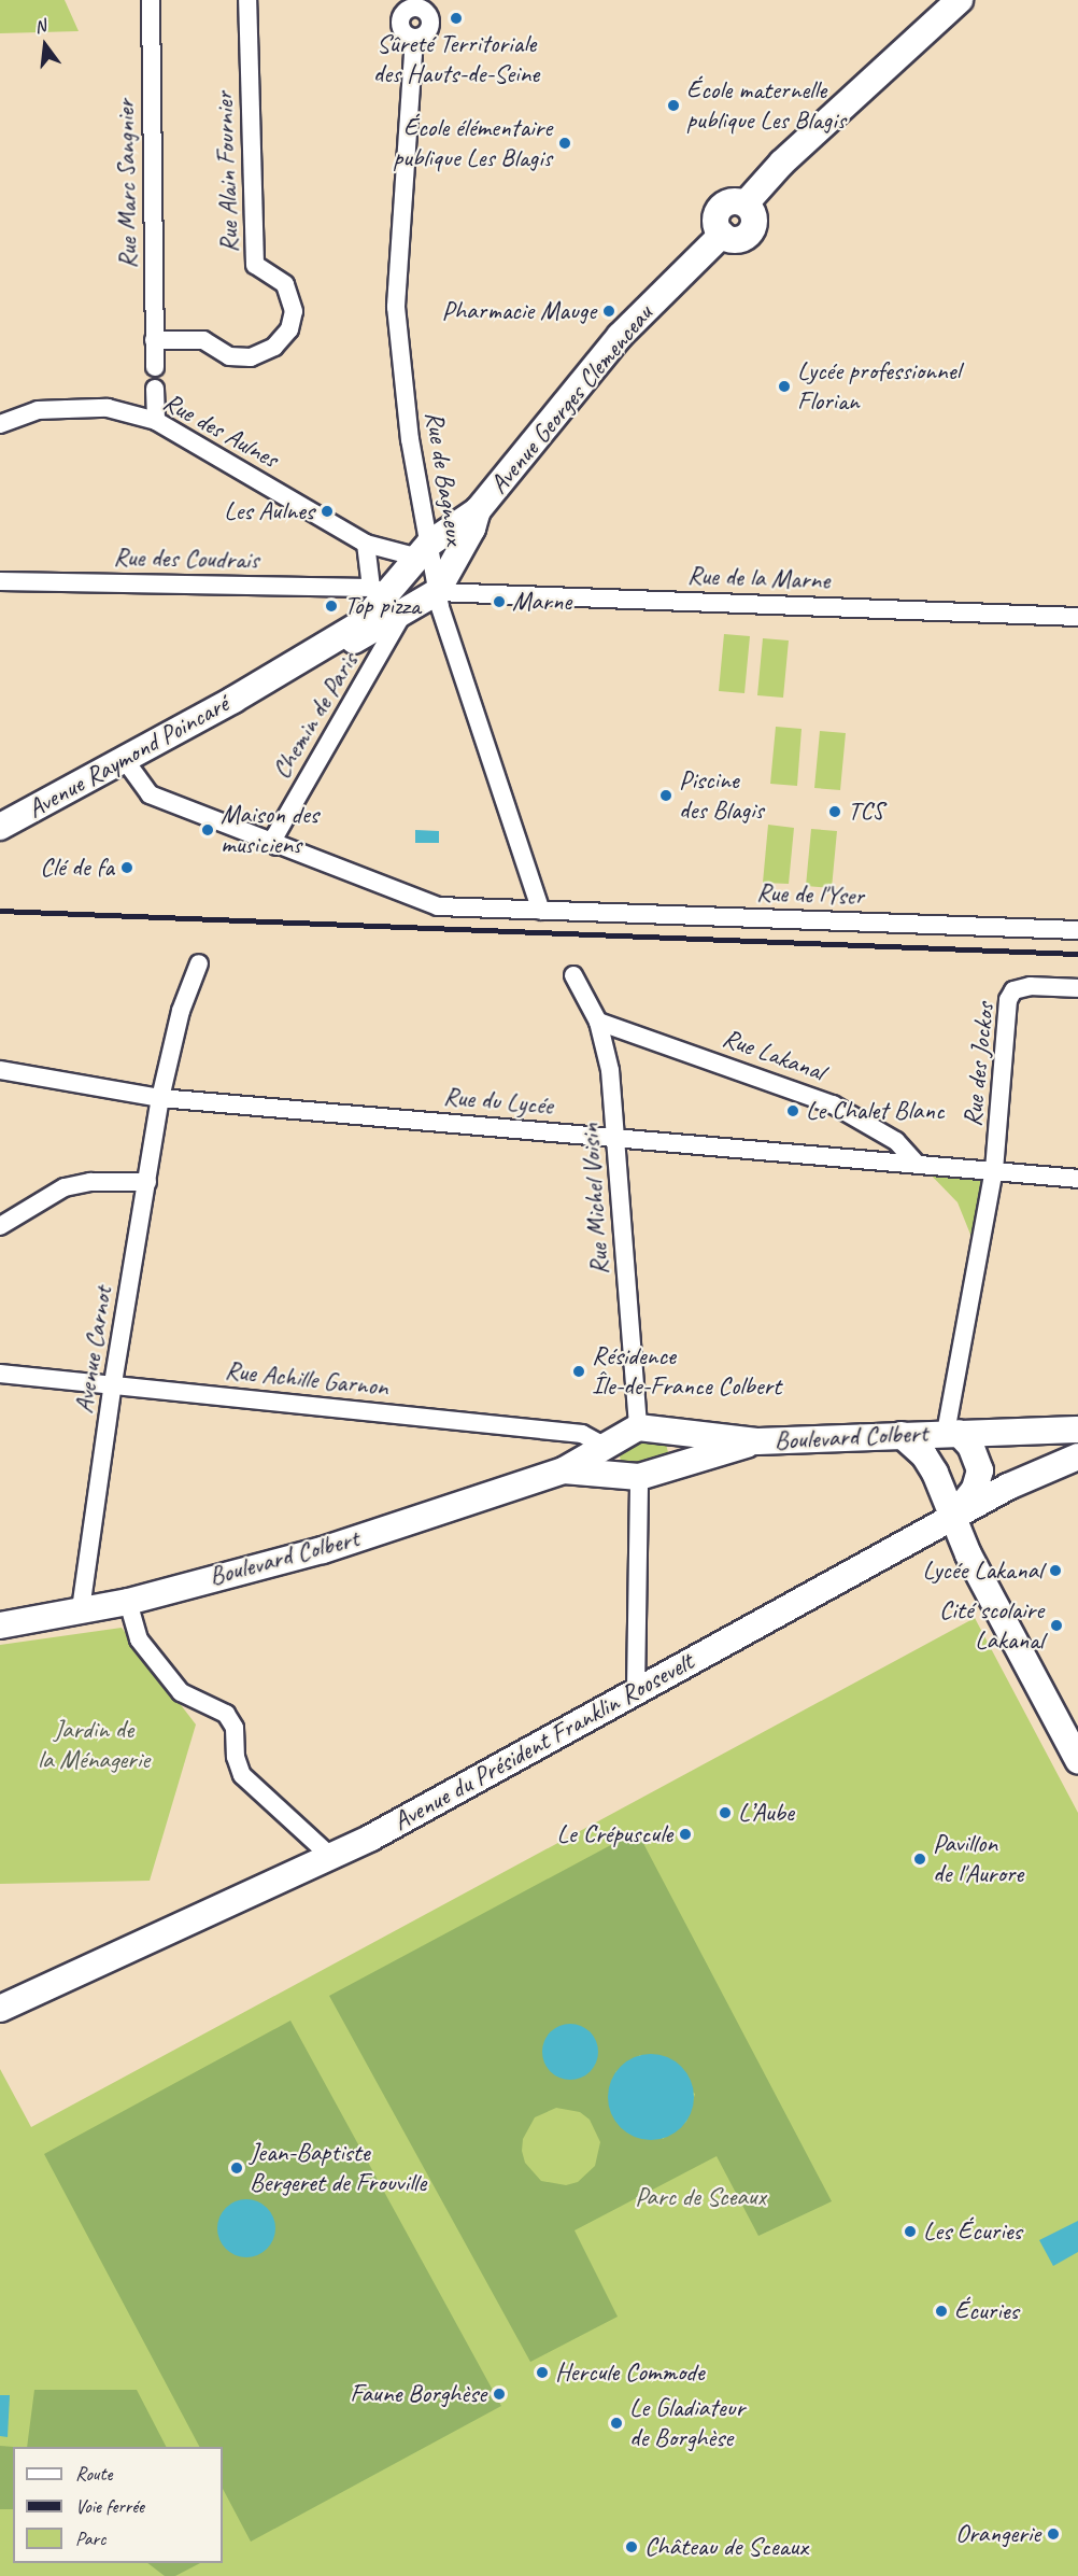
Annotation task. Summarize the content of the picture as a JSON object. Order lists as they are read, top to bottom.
{
  "streets": {
    "street": [
      "Rue Alain Fournier",
      "Rue Marc Sangnier",
      "Avenue Georges Clemenceau",
      "Rue des Aulnes",
      "Rue de Bagneux",
      "Rue des Coudrais",
      "Rue de la Marne",
      "Chemin de Paris",
      "Avenue Raymond Poincaré",
      "Rue de l'Yser",
      "Rue Lakanal",
      "Rue des Jockos",
      "Rue du Lycée",
      "Rue Michel Voisin",
      "Avenue Carnot",
      "Rue Achille Garnon",
      "Boulevard Colbert",
      "Avenue du Président Franklin Roosevelt"
    ]
  },
  "crossings": [
    ["Rue Alain Fournier", "Rue Marc Sangnier"],
    ["Avenue Georges Clemenceau", "Rue des Aulnes"],
    ["Avenue Georges Clemenceau", "Rue de Bagneux"],
    ["Avenue Georges Clemenceau", "Rue des Coudrais"],
    ["Avenue Georges Clemenceau", "Rue de la Marne"],
    ["Avenue Georges Clemenceau", "Avenue Raymond Poincaré"],
    ["Rue des Aulnes", "Rue de Bagneux"],
    ["Rue de Bagneux", "Rue des Coudrais"],
    ["Rue de Bagneux", "Rue de la Marne"],
    ["Rue de Bagneux", "Avenue Raymond Poincaré"],
    ["Rue de Bagneux", "Rue de l'Yser"],
    ["Rue des Coudrais", "Rue de la Marne"],
    ["Rue des Coudrais", "Avenue Raymond Poincaré"],
    ["Rue de la Marne", "Avenue Raymond Poincaré"],
    ["Chemin de Paris", "Avenue Raymond Poincaré"],
    ["Chemin de Paris", "Rue de l'Yser"],
    ["Avenue Raymond Poincaré", "Rue de l'Yser"],
    ["Rue Lakanal", "Rue du Lycée"],
    ["Rue Lakanal", "Rue Michel Voisin"],
    ["Rue des Jockos", "Rue du Lycée"],
    ["Rue du Lycée", "Rue Michel Voisin"],
    ["Rue du Lycée", "Avenue Carnot"],
    ["Rue Michel Voisin", "Boulevard Colbert"],
    ["Avenue Carnot", "Rue Achille Garnon"],
    ["Avenue Carnot", "Boulevard Colbert"],
    ["Rue Achille Garnon", "Boulevard Colbert"]
  ],
  "parks": ["Jardin de la Ménagerie", "Parc de Sceaux"],
  "places": [
    "Sûreté Territoriale des Hauts-de-Seine",
    "École maternelle publique Les Blagis",
    "École élémentaire publique Les Blagis",
    "Pharmacie Mauge",
    "Lycée professionnel Florian",
    "Les Aulnes",
    "Marne",
    "Top pizza",
    "Piscine des Blagis",
    "TCS",
    "Maison des musiciens",
    "Clé de fa",
    "Le Chalet Blanc",
    "Résidence Île-de-France Colbert",
    "Lycée Lakanal",
    "Cité scolaire Lakanal",
    "L’Aube",
    "Le Crépuscule",
    "Pavillon de l'Aurore",
    "Jean-Baptiste Bergeret de Frouville",
    "Les Écuries",
    "Écuries",
    "Hercule Commode",
    "Faune Borghèse",
    "Le Gladiateur de Borghèse",
    "Orangerie",
    "Château de Sceaux"
  ],
  "legend": ["Route", "Voie ferrée", "Parc"],
  "north": "top"
}
